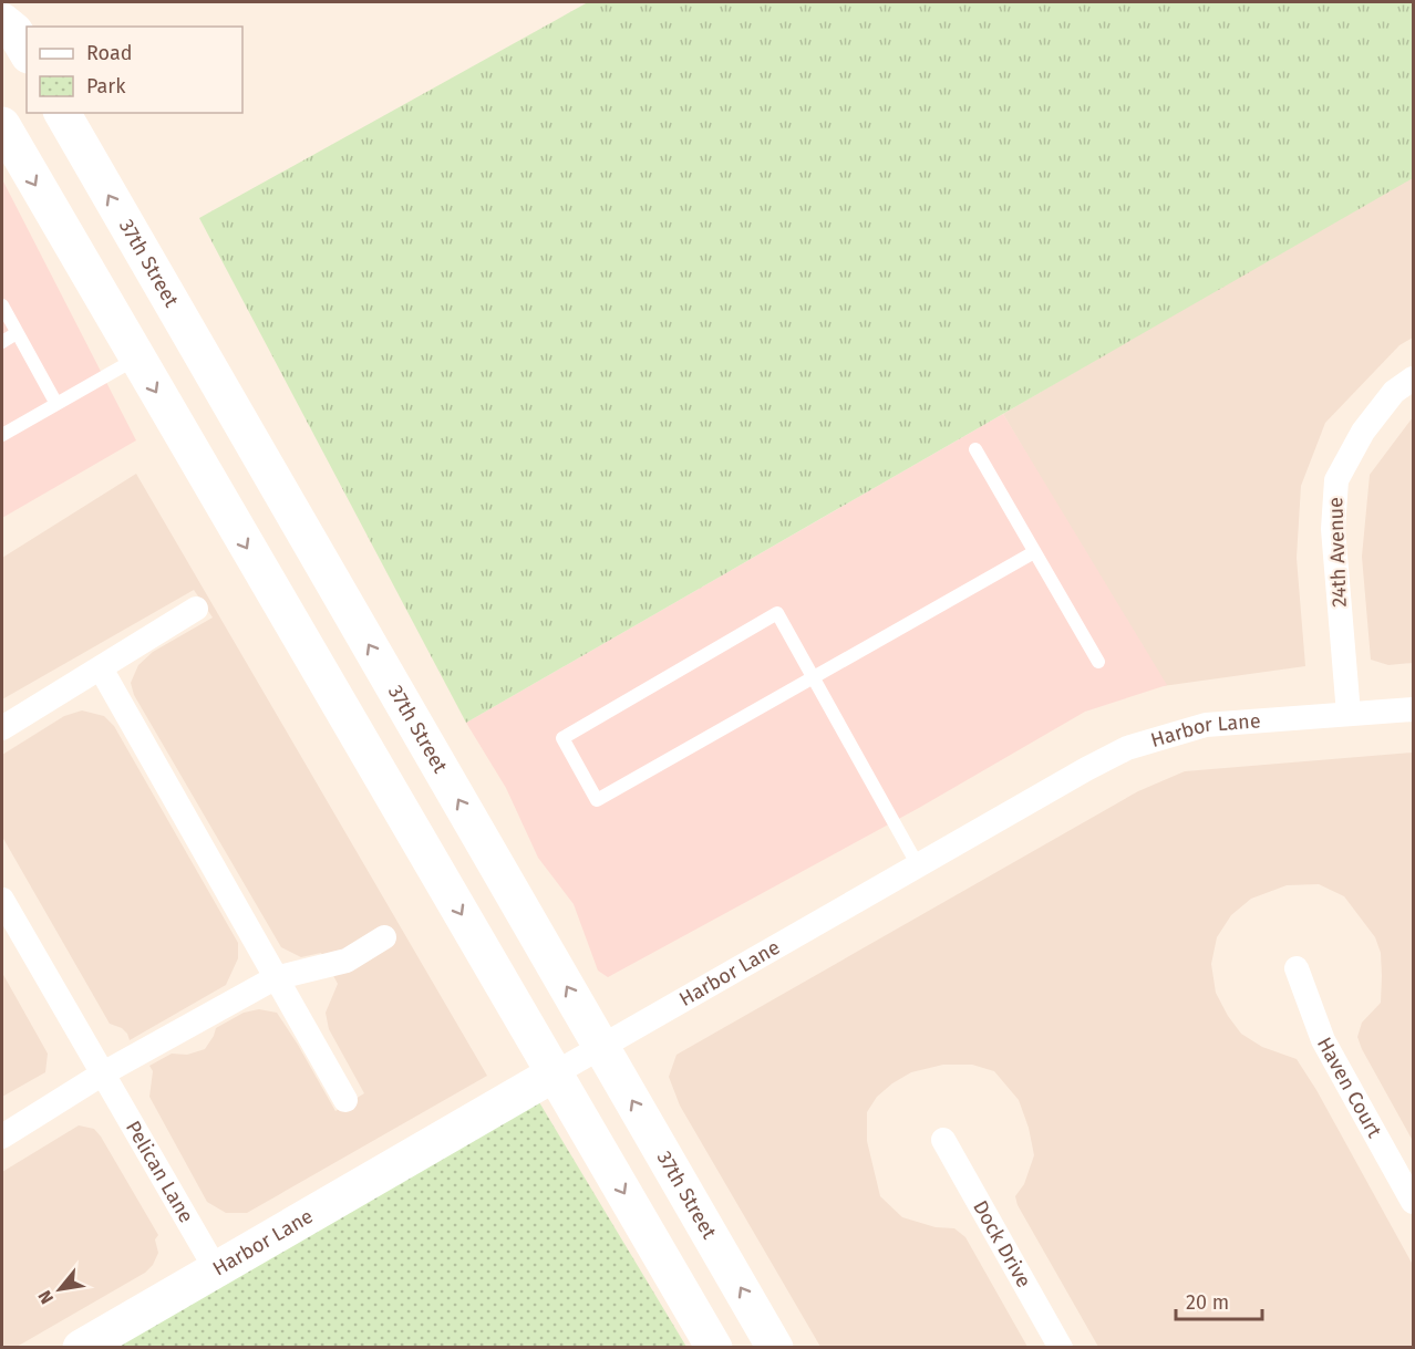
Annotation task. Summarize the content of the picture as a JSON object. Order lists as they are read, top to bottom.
{
  "streets": {
    "main road": ["37th Street", "Harbor Lane"],
    "street": [
      "24th Avenue",
      "Haven Court",
      "Pelican Lane",
      "Dock Drive"
    ]
  },
  "crossings": [
    ["37th Street", "Harbor Lane"],
    ["24th Avenue", "Harbor Lane"],
    ["Harbor Lane", "Pelican Lane"]
  ],
  "legend": ["Road", "Park"],
  "scale_bar": "20 m",
  "north": "bottom left"
}
